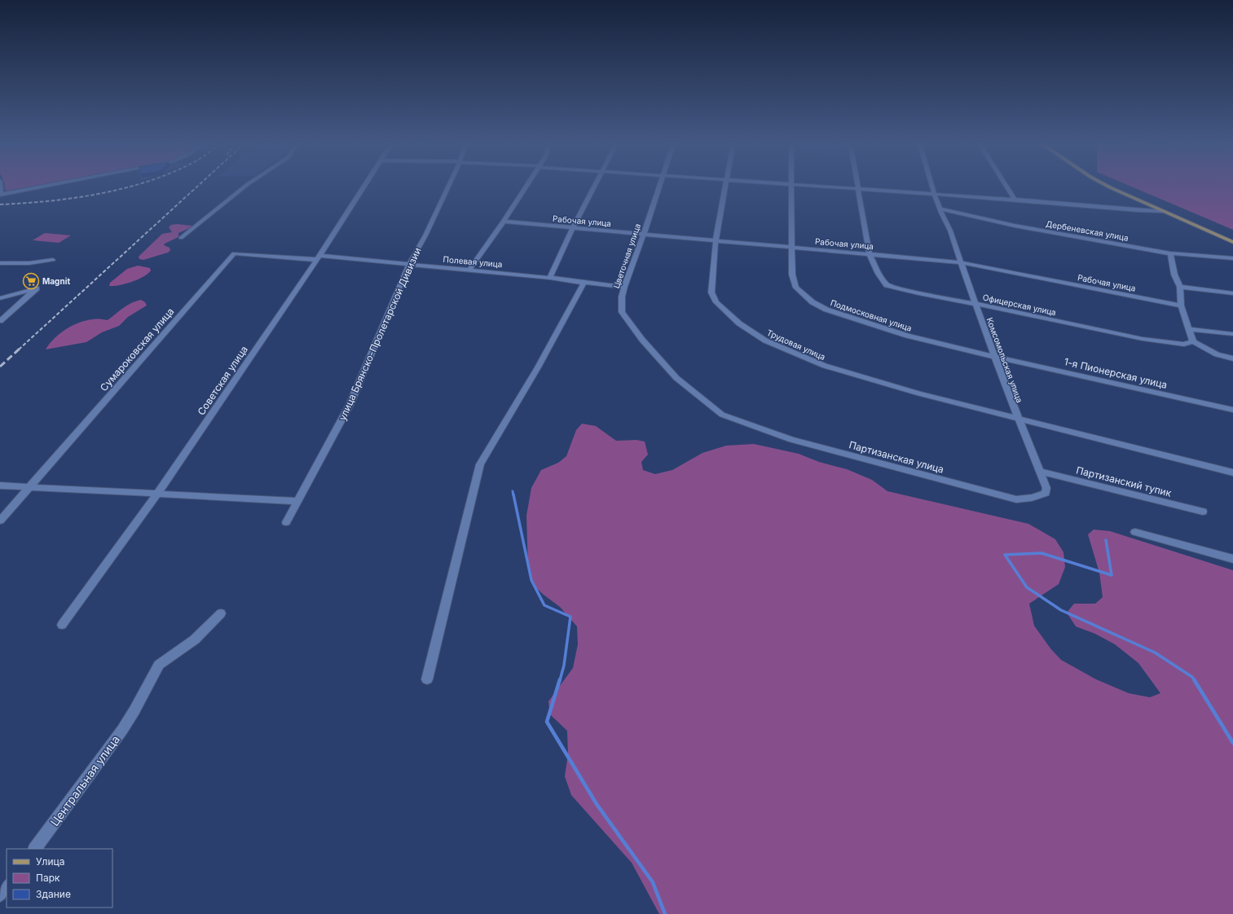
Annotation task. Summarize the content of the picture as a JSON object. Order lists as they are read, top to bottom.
{
  "streets": {
    "street": [
      "Рабочая улица",
      "Дербеневская улица",
      "Цветочная улица",
      "Полевая улица",
      "Офицерская улица",
      "Подмосковная улица",
      "улица Брянско-Пролетарской Дивизии",
      "Трудовая улица",
      "Сумароковская улица",
      "Комсомольская улица",
      "1-я Пионерская улица",
      "Советская улица",
      "Партизанская улица",
      "Партизанский тупик",
      "Центральная улица"
    ]
  },
  "crossings": [
    ["Рабочая улица", "Цветочная улица"],
    ["Рабочая улица", "Офицерская улица"],
    ["Рабочая улица", "Подмосковная улица"],
    ["Рабочая улица", "Трудовая улица"],
    ["Рабочая улица", "Комсомольская улица"],
    ["Дербеневская улица", "Комсомольская улица"],
    ["Цветочная улица", "Полевая улица"],
    ["Цветочная улица", "Партизанская улица"],
    ["Полевая улица", "улица Брянско-Пролетарской Дивизии"],
    ["Полевая улица", "Сумароковская улица"],
    ["Полевая улица", "Советская улица"],
    ["Офицерская улица", "Комсомольская улица"],
    ["Подмосковная улица", "Комсомольская улица"],
    ["Подмосковная улица", "1-я Пионерская улица"],
    ["Трудовая улица", "Комсомольская улица"],
    ["Трудовая улица", "Партизанская улица"],
    ["Сумароковская улица", "Советская улица"],
    ["Комсомольская улица", "1-я Пионерская улица"],
    ["Комсомольская улица", "Партизанская улица"],
    ["Партизанская улица", "Партизанский тупик"]
  ],
  "places": {
    "supermarket": ["Magnit"]
  },
  "legend": ["Улица", "Парк", "Здание"]
}
